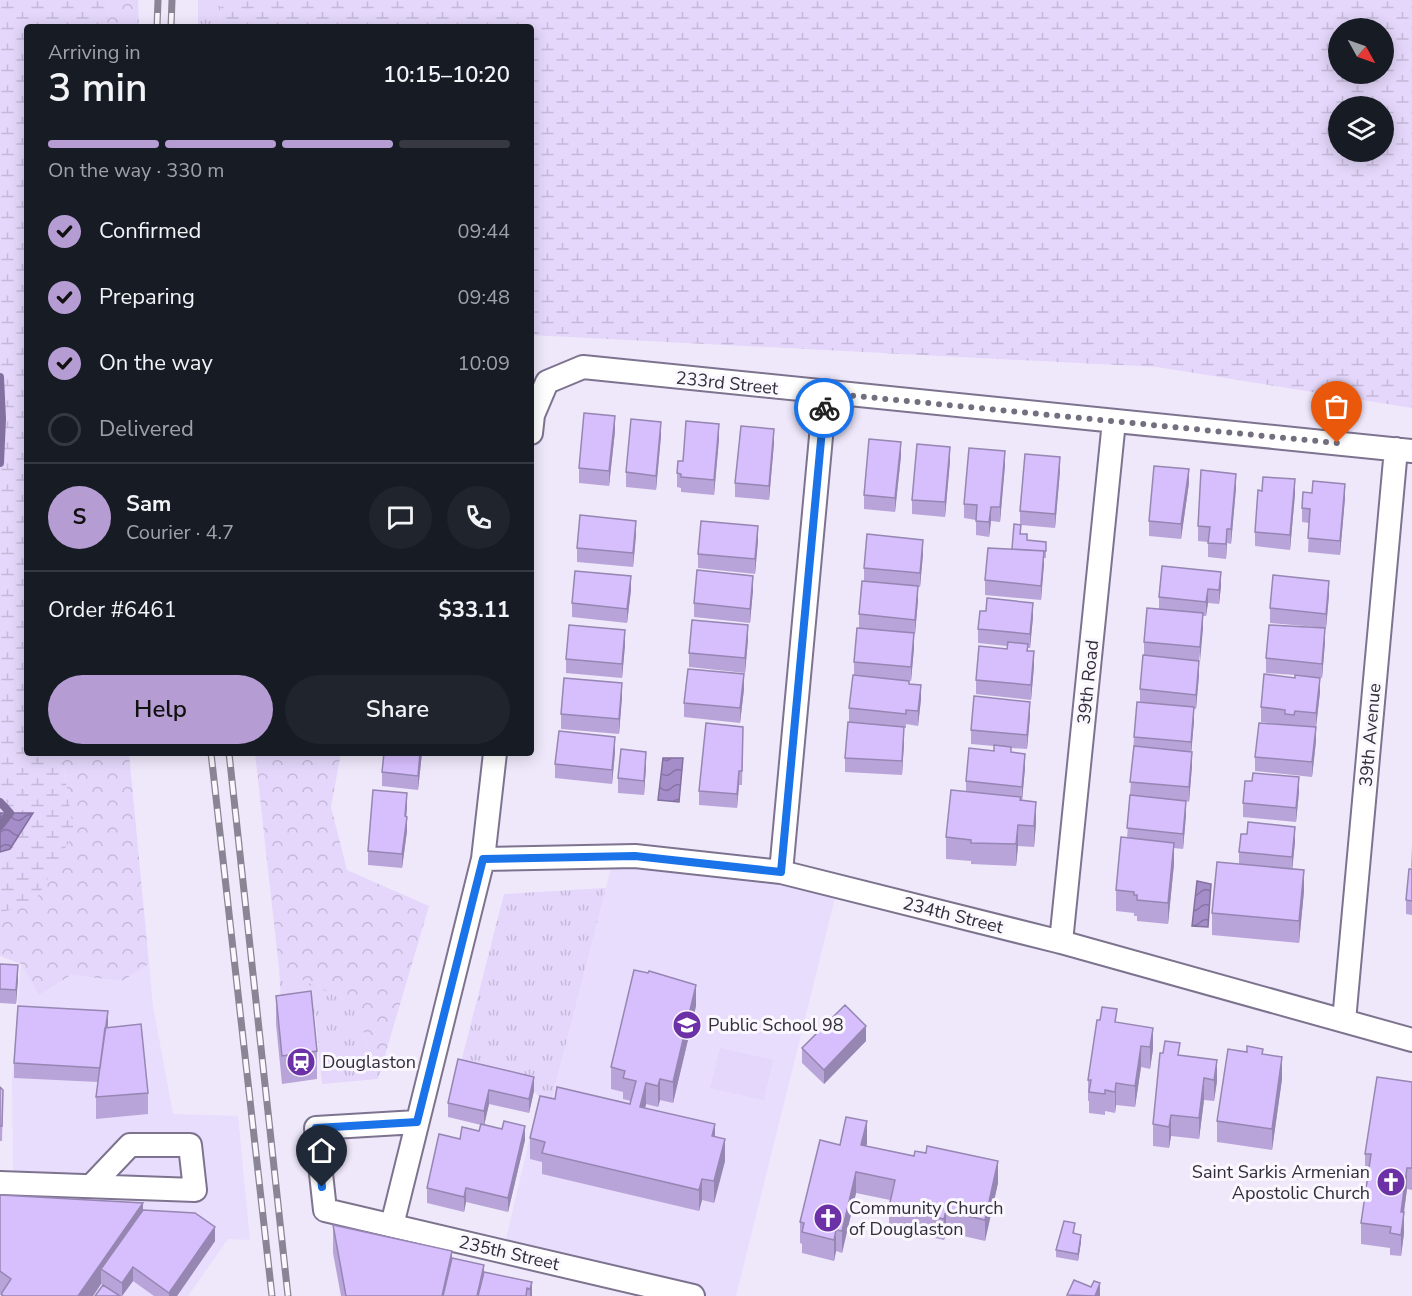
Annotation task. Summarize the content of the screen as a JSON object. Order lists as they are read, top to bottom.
{
  "streets": {
    "street": [
      "233rd Street",
      "39th Road",
      "39th Avenue",
      "234th Street",
      "235th Street"
    ]
  },
  "crossings": [
    ["233rd Street", "39th Road"],
    ["233rd Street", "39th Avenue"],
    ["39th Road", "234th Street"],
    ["39th Avenue", "234th Street"]
  ],
  "places": {
    "school or university": ["Public School 98"],
    "station": ["Douglaston"],
    "church": ["Saint Sarkis Armenian Apostolic Church", "Community Church of Douglaston"]
  },
  "north": "bottom right",
  "page": {
    "heading": ["3 min", "Arriving in", "10:15–10:20"],
    "panel": [
      "Sam",
      "Courier · 4.7",
      "Order #6461",
      "$33.11"
    ],
    "bar": "On the way · 330 m",
    "list": [
      ["Confirmed", "09:44"],
      ["Preparing", "09:48"],
      ["On the way", "10:09"],
      "Delivered"
    ],
    "round": "S",
    "buttons": ["Help", "Share"]
  }
}
